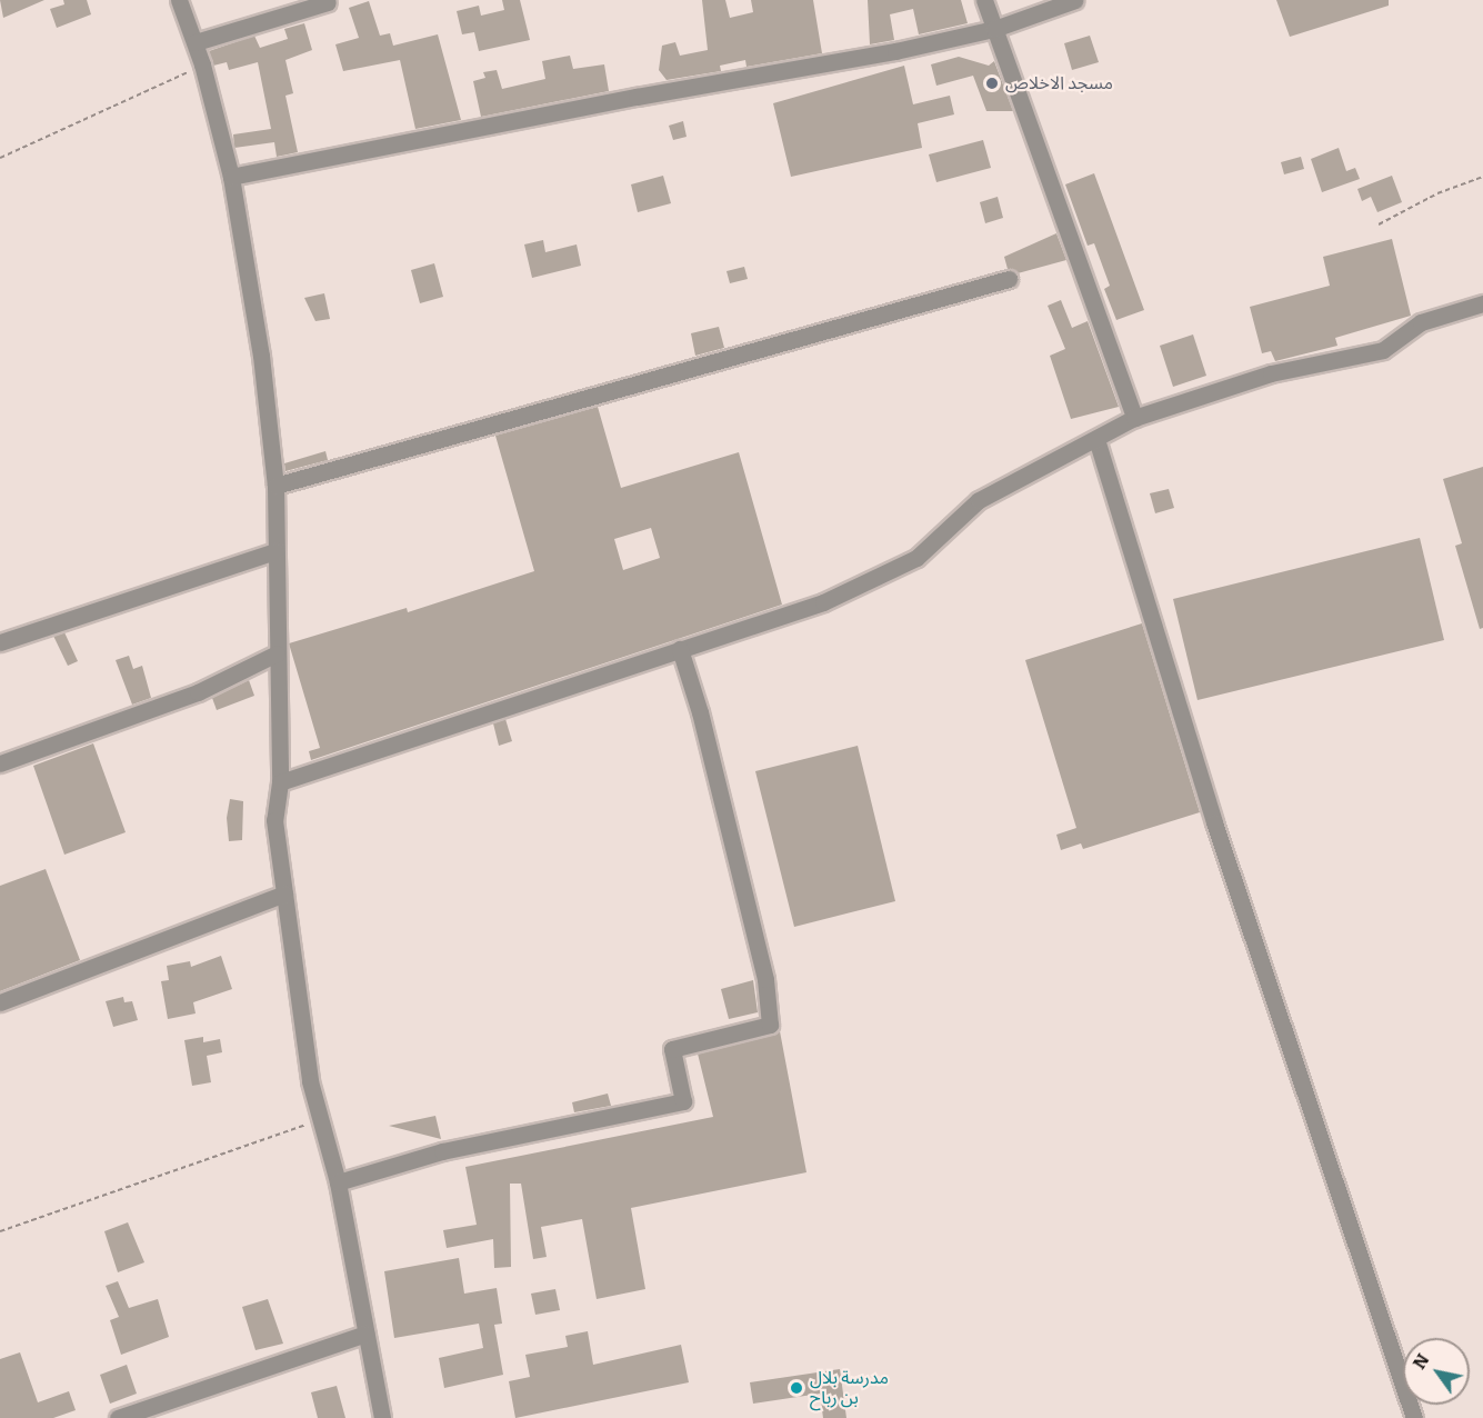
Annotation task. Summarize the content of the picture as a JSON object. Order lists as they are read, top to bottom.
{
  "places": ["مسجد الاخلاص", "مدرسة بلال بن رباح"],
  "north": "top left"
}
